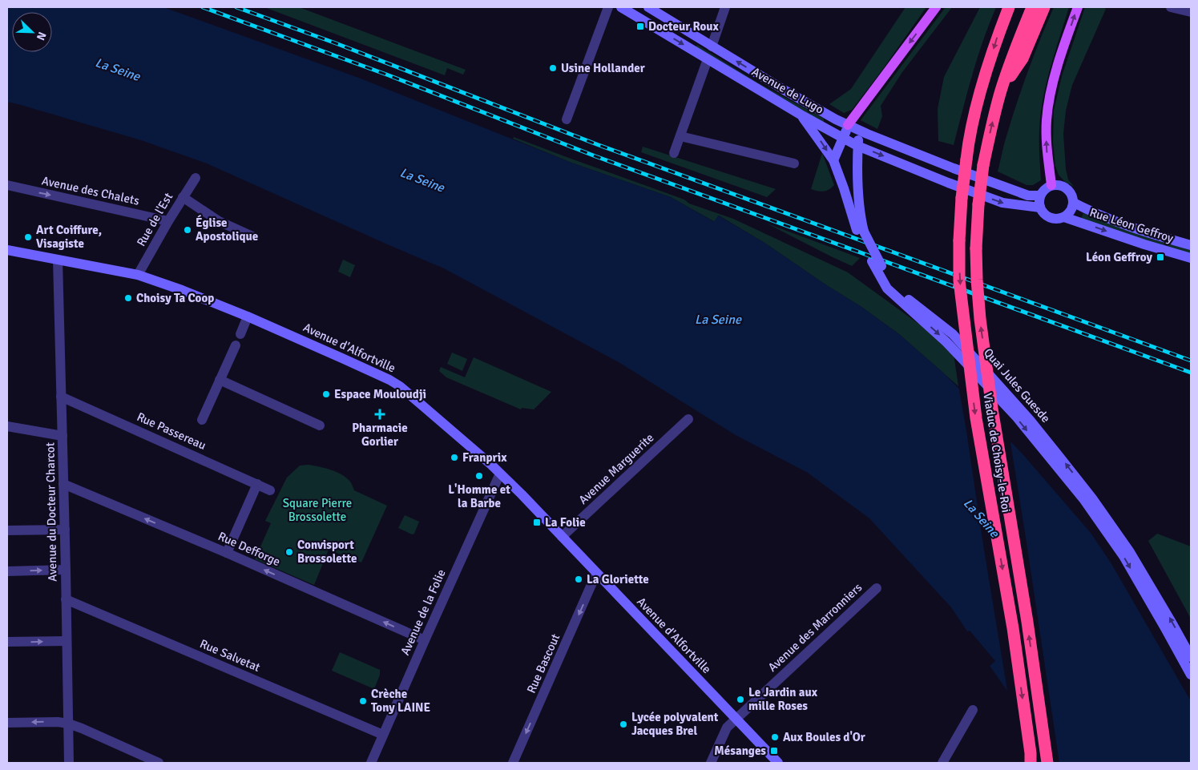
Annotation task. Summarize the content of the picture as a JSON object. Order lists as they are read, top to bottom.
{
  "streets": {
    "highway": ["Viaduc de Choisy-le-Roi"],
    "main road": [
      "Avenue de Lugo",
      "Rue Léon Geffroy",
      "Avenue d'Alfortville",
      "Quai Jules Guesde"
    ],
    "street": [
      "Avenue des Chalets",
      "Rue de l'Est",
      "Rue Passereau",
      "Avenue Marguerite",
      "Avenue du Docteur Charcot",
      "Rue Defforge",
      "Avenue de la Folie",
      "Avenue des Marronniers",
      "Rue Salvetat",
      "Rue Bascout"
    ]
  },
  "crossings": [
    ["Avenue de Lugo", "Rue Léon Geffroy"],
    ["Avenue de Lugo", "Quai Jules Guesde"],
    ["Avenue des Chalets", "Rue de l'Est"],
    ["Rue de l'Est", "Avenue d'Alfortville"],
    ["Avenue d'Alfortville", "Avenue Marguerite"],
    ["Avenue d'Alfortville", "Avenue du Docteur Charcot"],
    ["Avenue d'Alfortville", "Avenue de la Folie"],
    ["Avenue d'Alfortville", "Avenue des Marronniers"],
    ["Avenue d'Alfortville", "Rue Bascout"],
    ["Rue Passereau", "Avenue du Docteur Charcot"],
    ["Avenue du Docteur Charcot", "Rue Defforge"],
    ["Avenue du Docteur Charcot", "Rue Salvetat"],
    ["Rue Defforge", "Avenue de la Folie"],
    ["Avenue de la Folie", "Rue Salvetat"]
  ],
  "one_way": ["Avenue des Chalets", "Rue Defforge", "Rue Bascout"],
  "water": ["La Seine"],
  "parks": ["Square Pierre Brossolette"],
  "places": {
    "transit": [
      "Docteur Roux",
      "Léon Geffroy",
      "La Folie",
      "Mésanges"
    ],
    "other": [
      "Usine Hollander",
      "Église Apostolique",
      "Art Coiffure, Visagiste",
      "Choisy Ta Coop",
      "Espace Mouloudji",
      "Franprix",
      "L'Homme et la Barbe",
      "Convisport Brossolette",
      "La Gloriette",
      "Le Jardin aux mille Roses",
      "Crèche Tony LAINE",
      "Lycée polyvalent Jacques Brel",
      "Aux Boules d'Or"
    ],
    "health": ["Pharmacie Gorlier"]
  },
  "north": "bottom right"
}
